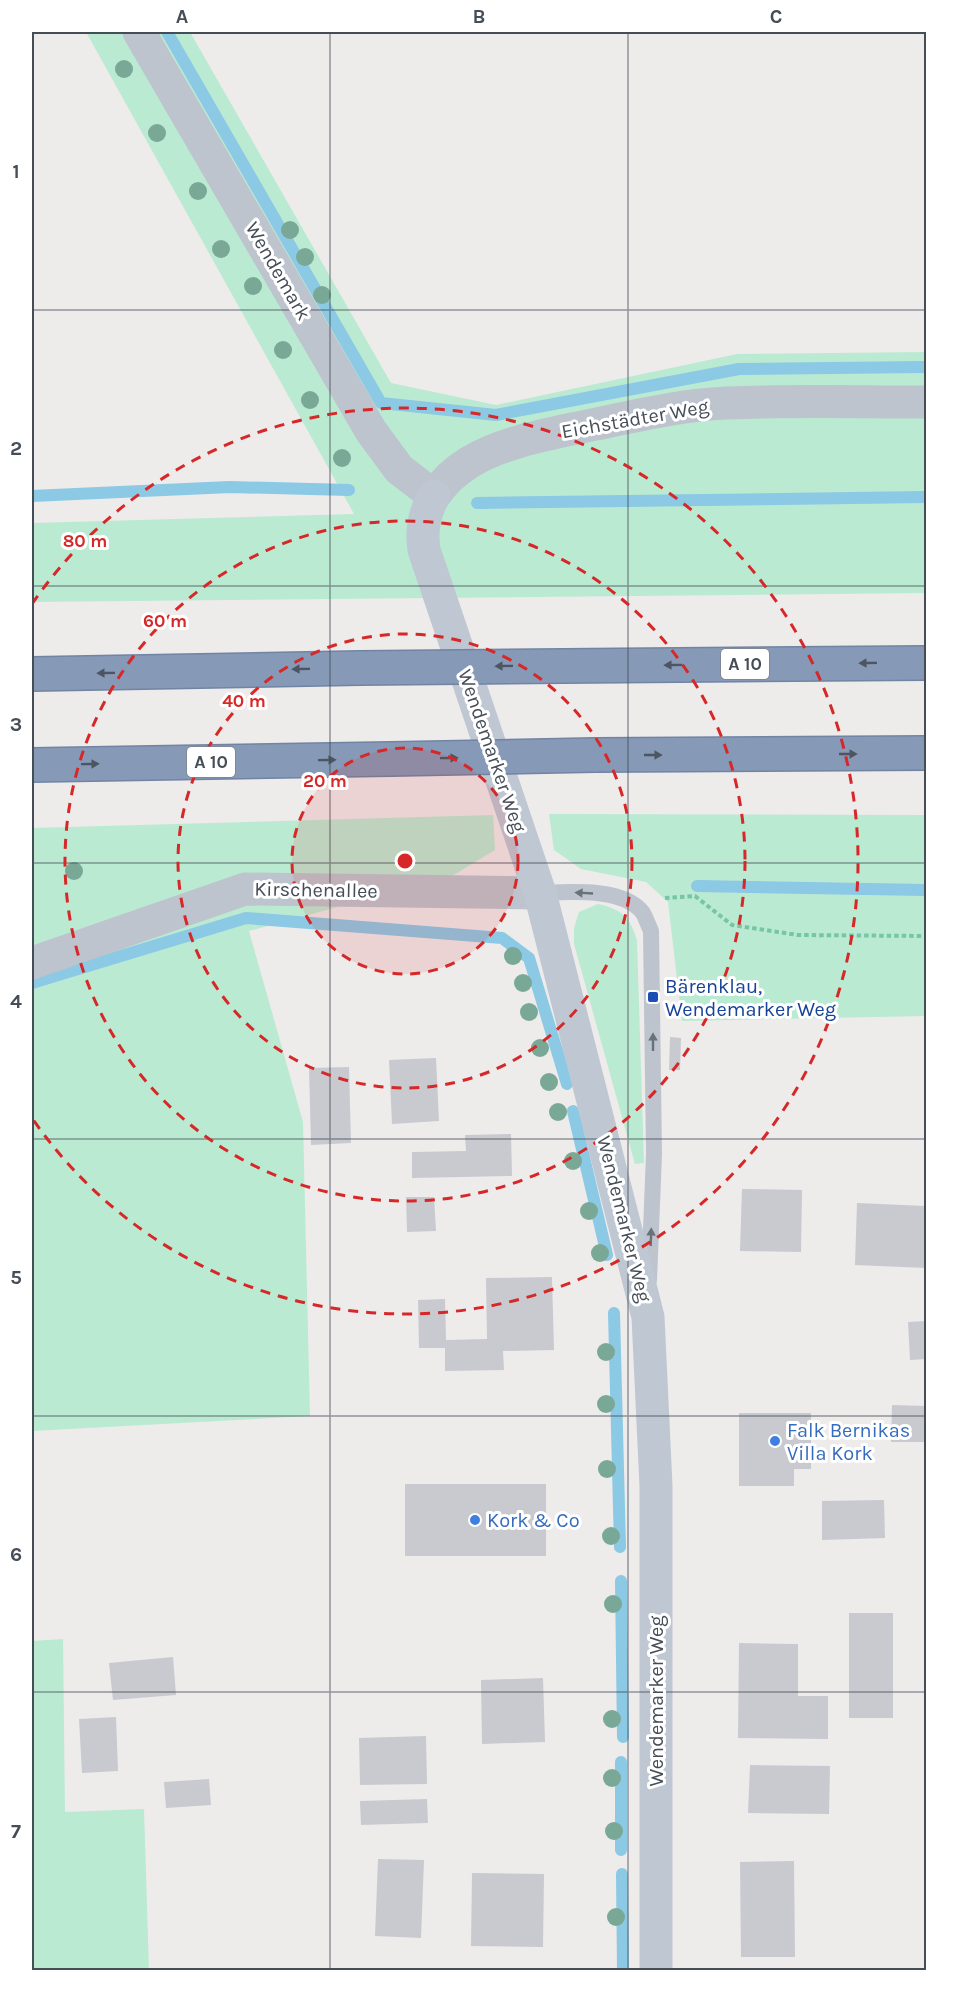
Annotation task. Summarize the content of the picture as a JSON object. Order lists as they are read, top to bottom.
{
  "streets": {
    "highway": ["A 10"],
    "street": [
      "Wendemark",
      "Eichstädter Weg",
      "Wendemarker Weg",
      "Kirschenallee"
    ]
  },
  "crossings": [
    ["Wendemark", "Eichstädter Weg"],
    ["Wendemark", "Wendemarker Weg"],
    ["Eichstädter Weg", "Wendemarker Weg"],
    ["Wendemarker Weg", "Kirschenallee"]
  ],
  "places": {
    "transit": ["Bärenklau, Wendemarker Weg"],
    "other": ["Falk Bernikas Villa Kork", "Kork & Co"]
  },
  "grid": {
    "columns": ["A", "B", "C"],
    "rows": [
      "1",
      "2",
      "3",
      "4",
      "5",
      "6",
      "7"
    ]
  },
  "rings": [
    "80 m",
    "60 m",
    "40 m",
    "20 m"
  ]
}
